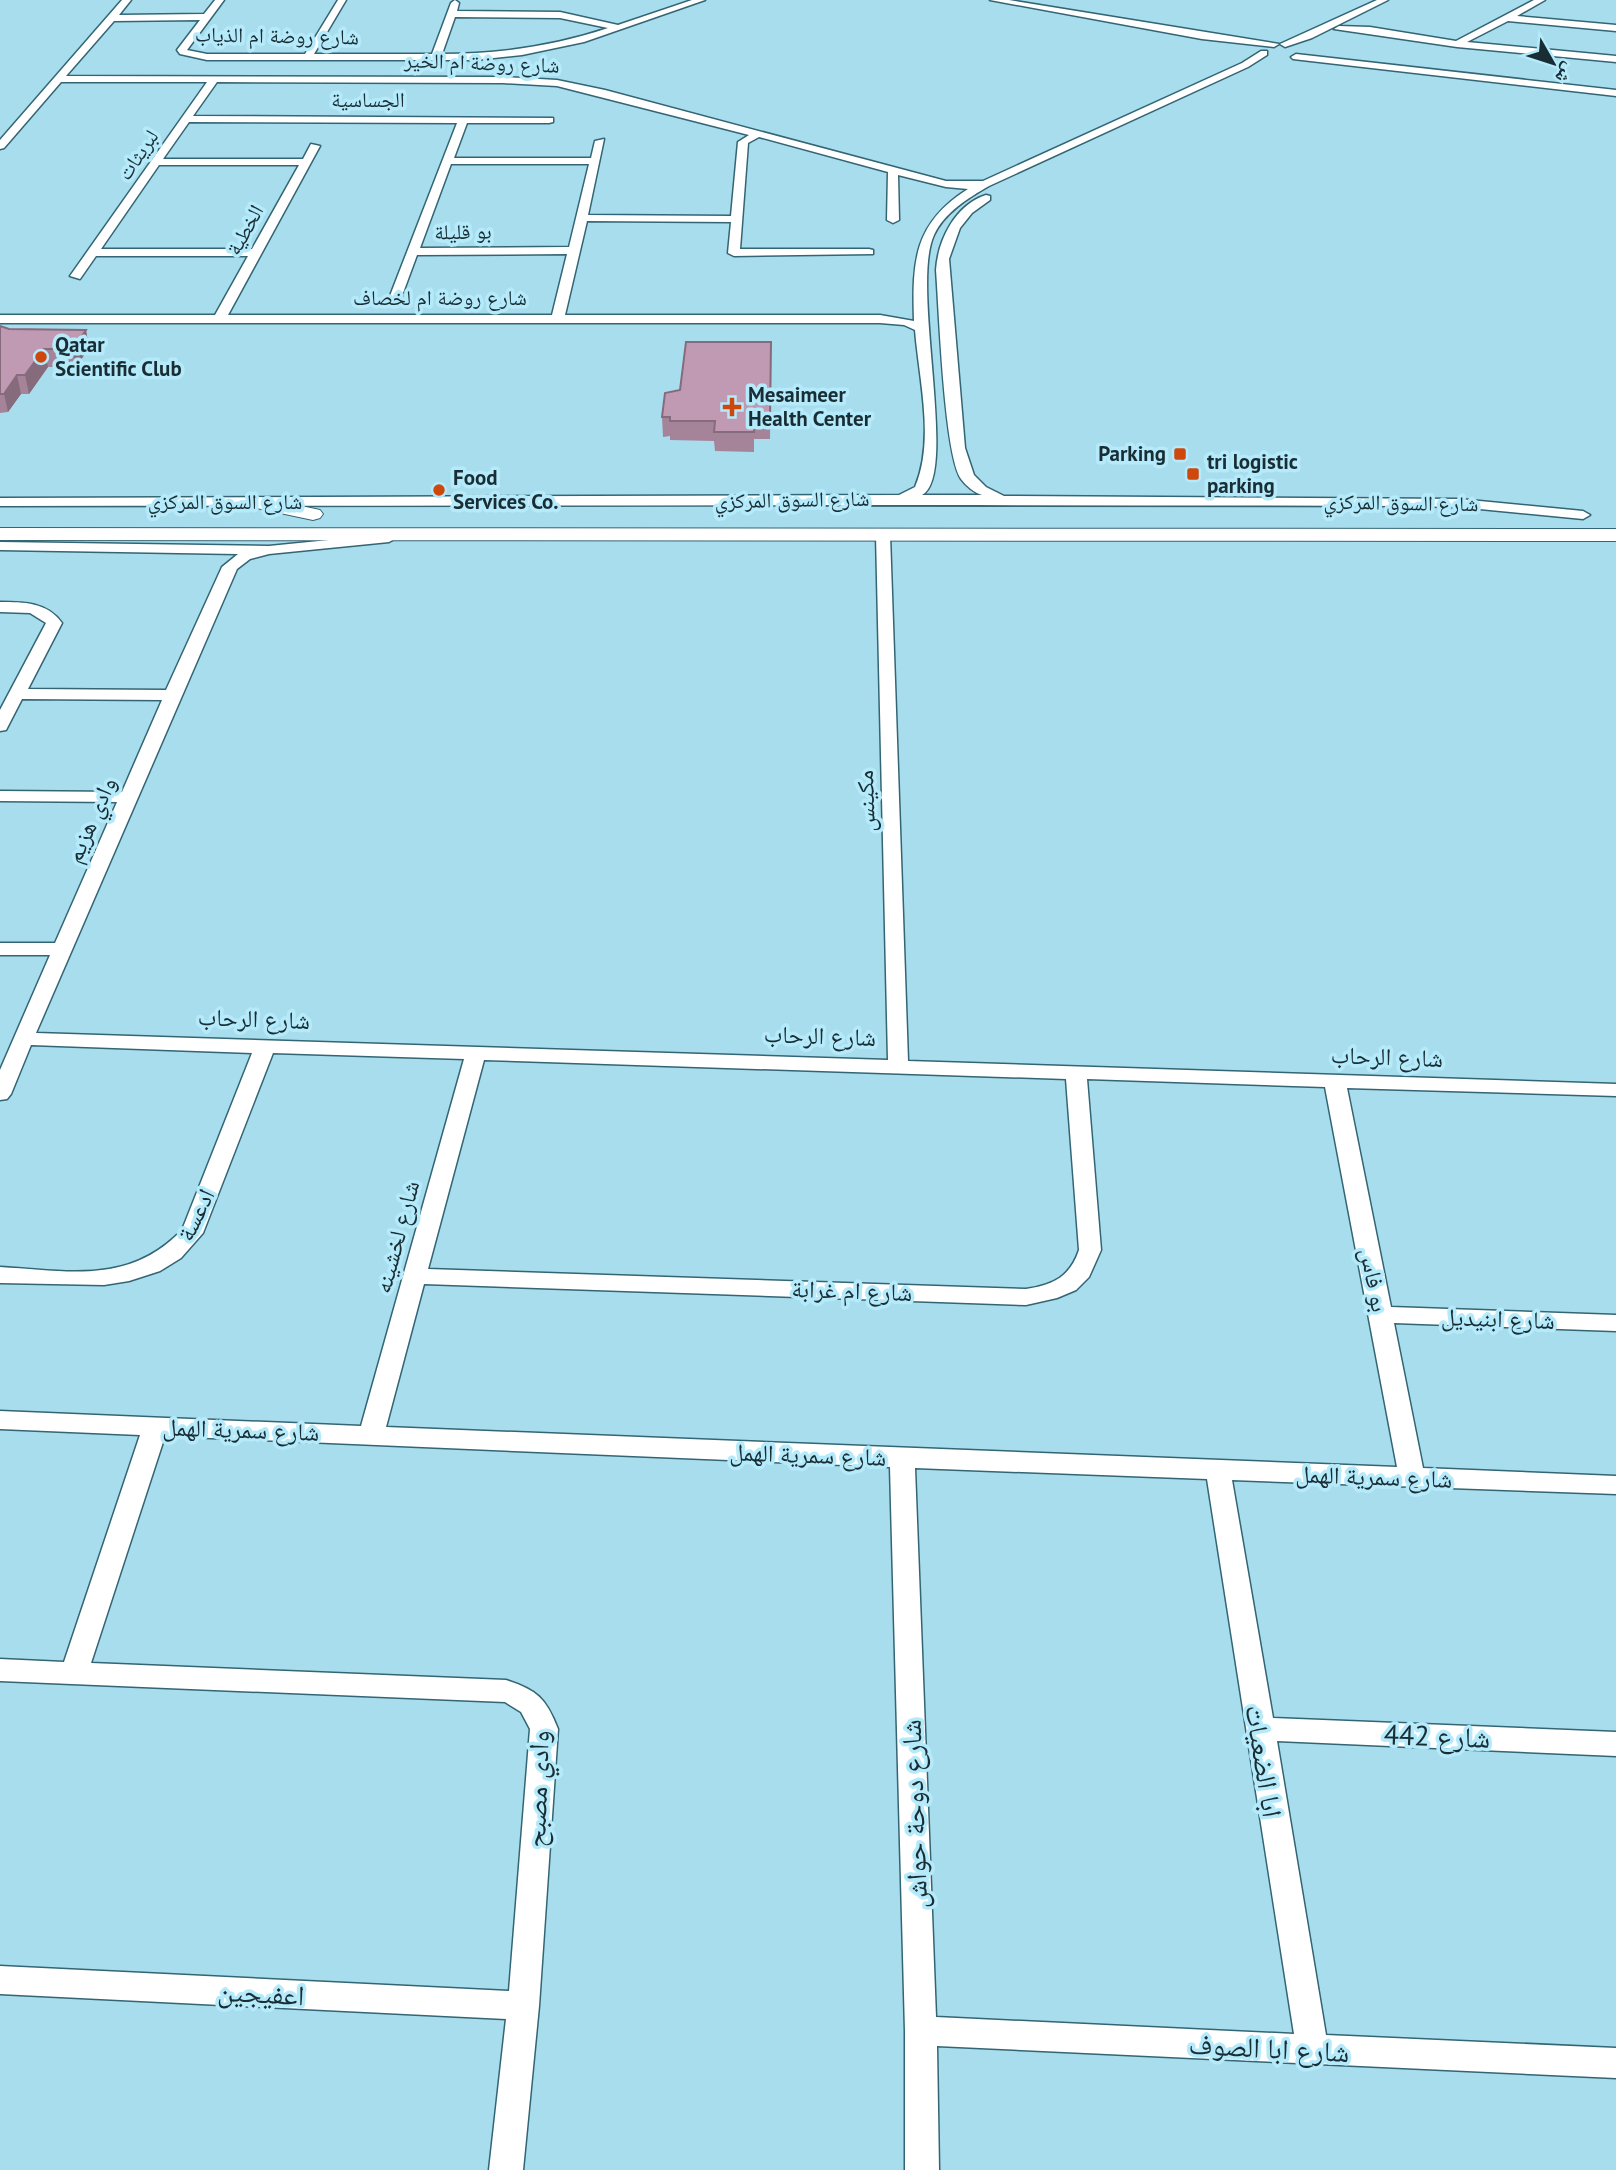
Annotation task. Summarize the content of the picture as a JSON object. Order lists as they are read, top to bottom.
{
  "streets": {
    "main road": ["شارع السوق المركزي"],
    "street": [
      "شارع روضة ام الذياب",
      "شارع روضة ام الخير",
      "الجساسية",
      "لبريثات",
      "الخطية",
      "بو قليلة",
      "شارع روضة ام لخصاف",
      "مكينس",
      "وادي هزيم",
      "شارع الرحاب",
      "ادعسة",
      "شارع لخشينه",
      "بو فاس",
      "شارع ام غرابة",
      "شارع ابنيديل",
      "شارع سمرية الهمل",
      "شارع 442",
      "ابا الضعيات",
      "وادي مصبح",
      "شارع دوحة حواش",
      "اعفيجين",
      "شارع ابا الصوف"
    ]
  },
  "crossings": [
    ["شارع روضة ام الذياب", "شارع روضة ام الخير"],
    ["شارع روضة ام الخير", "لبريثات"],
    ["شارع روضة ام الخير", "شارع روضة ام لخصاف"],
    ["الجساسية", "لبريثات"],
    ["الجساسية", "بو قليلة"],
    ["الخطية", "شارع روضة ام لخصاف"],
    ["شارع السوق المركزي", "مكينس"],
    ["مكينس", "شارع الرحاب"],
    ["وادي هزيم", "شارع الرحاب"],
    ["شارع الرحاب", "ادعسة"],
    ["شارع الرحاب", "شارع لخشينه"],
    ["شارع الرحاب", "بو فاس"],
    ["شارع الرحاب", "شارع ام غرابة"],
    ["شارع لخشينه", "شارع ام غرابة"],
    ["شارع لخشينه", "شارع سمرية الهمل"],
    ["بو فاس", "شارع ابنيديل"],
    ["بو فاس", "شارع سمرية الهمل"],
    ["شارع سمرية الهمل", "ابا الضعيات"],
    ["شارع سمرية الهمل", "شارع دوحة حواش"],
    ["شارع 442", "ابا الضعيات"],
    ["ابا الضعيات", "شارع ابا الصوف"],
    ["وادي مصبح", "اعفيجين"],
    ["شارع دوحة حواش", "شارع ابا الصوف"]
  ],
  "places": {
    "other": ["Qatar Scientific Club", "Food Services Co."],
    "health": ["Mesaimeer Health Center"],
    "transit": ["Parking", "tri logistic parking"]
  },
  "north": "bottom right"
}
